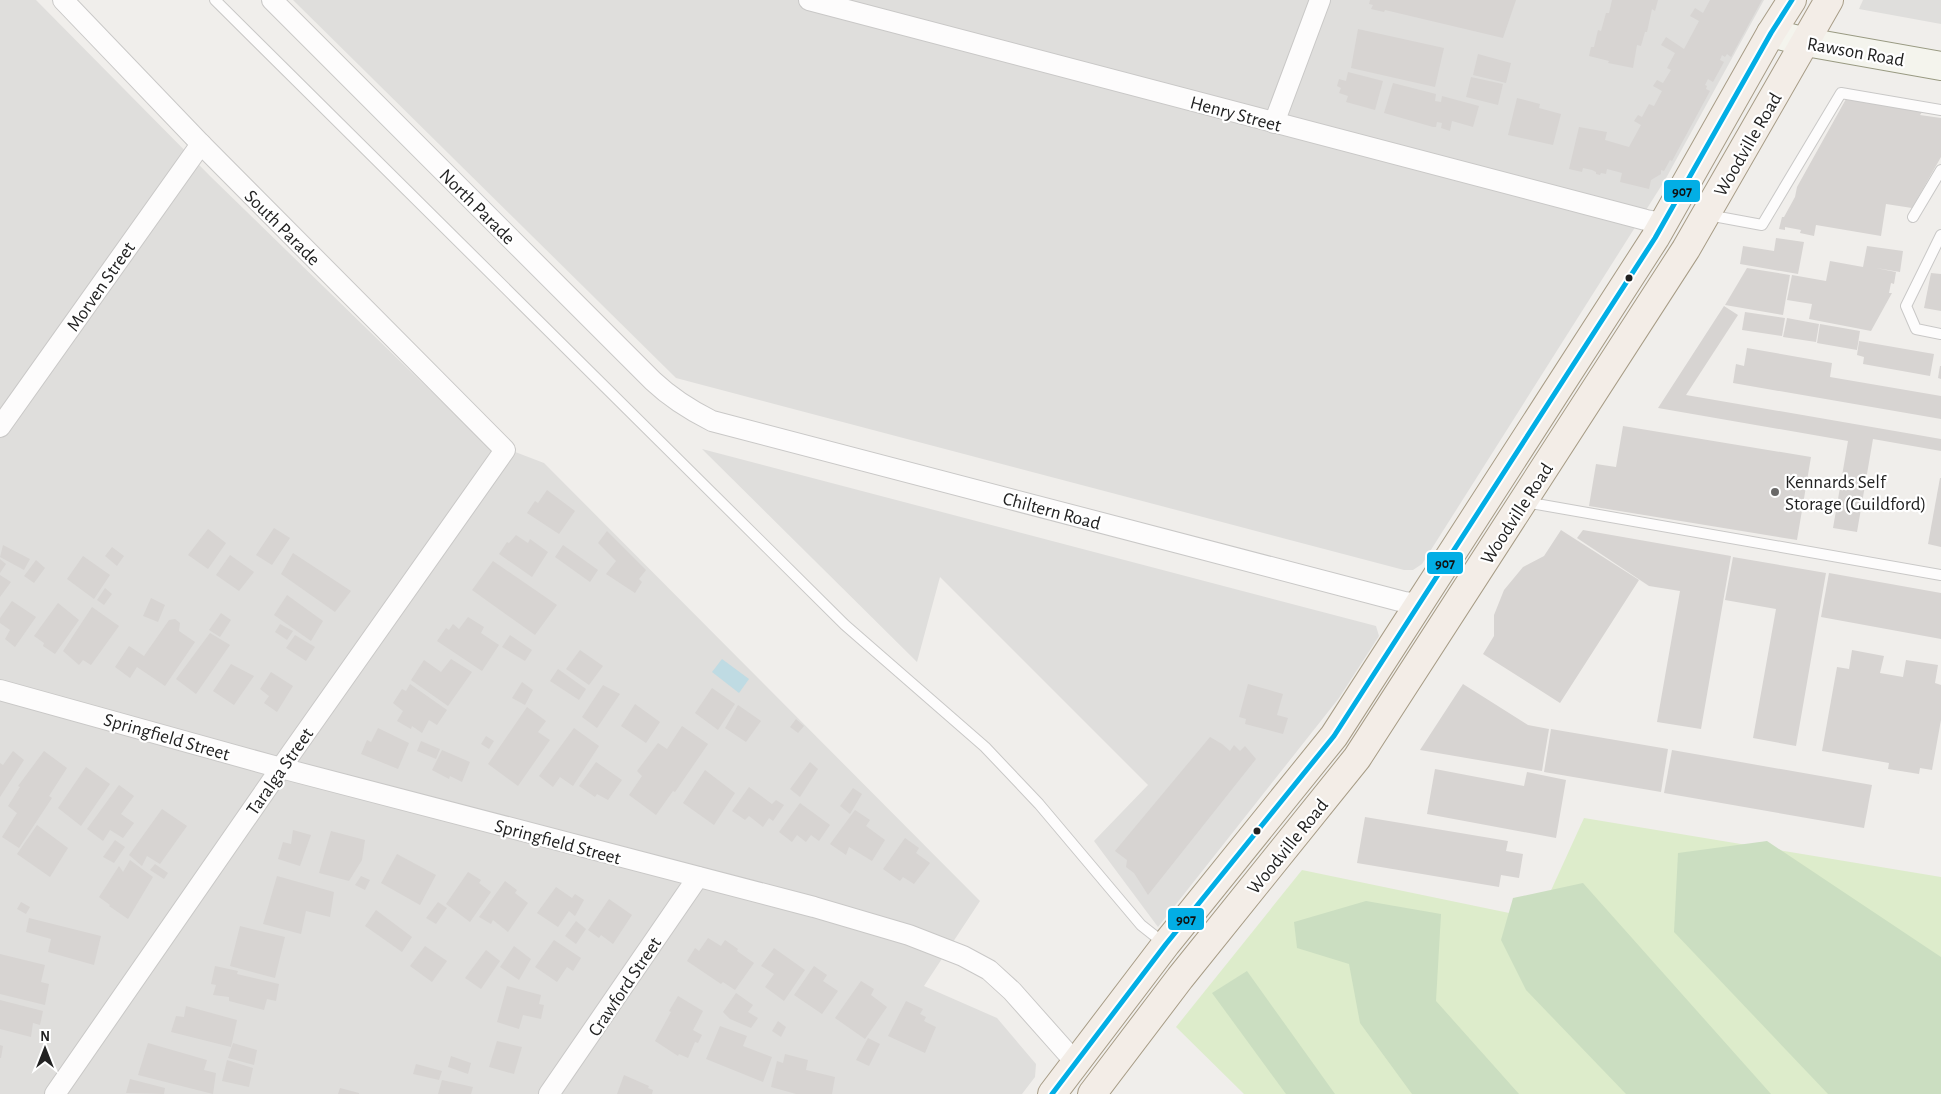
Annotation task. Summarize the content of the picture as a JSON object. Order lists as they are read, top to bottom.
{
  "streets": {
    "main road": ["Rawson Road", "Woodville Road"],
    "street": [
      "Henry Street",
      "North Parade",
      "South Parade",
      "Morven Street",
      "Chiltern Road",
      "Springfield Street",
      "Taralga Street",
      "Crawford Street"
    ]
  },
  "crossings": [
    ["Rawson Road", "Woodville Road"],
    ["Henry Street", "Woodville Road"],
    ["Woodville Road", "Chiltern Road"],
    ["Woodville Road", "Springfield Street"],
    ["North Parade", "Chiltern Road"],
    ["South Parade", "Morven Street"],
    ["South Parade", "Taralga Street"],
    ["Springfield Street", "Taralga Street"],
    ["Springfield Street", "Crawford Street"]
  ],
  "places": ["Kennards Self Storage (Guildford)"],
  "lines": ["transit line 907"],
  "north": "top"
}
